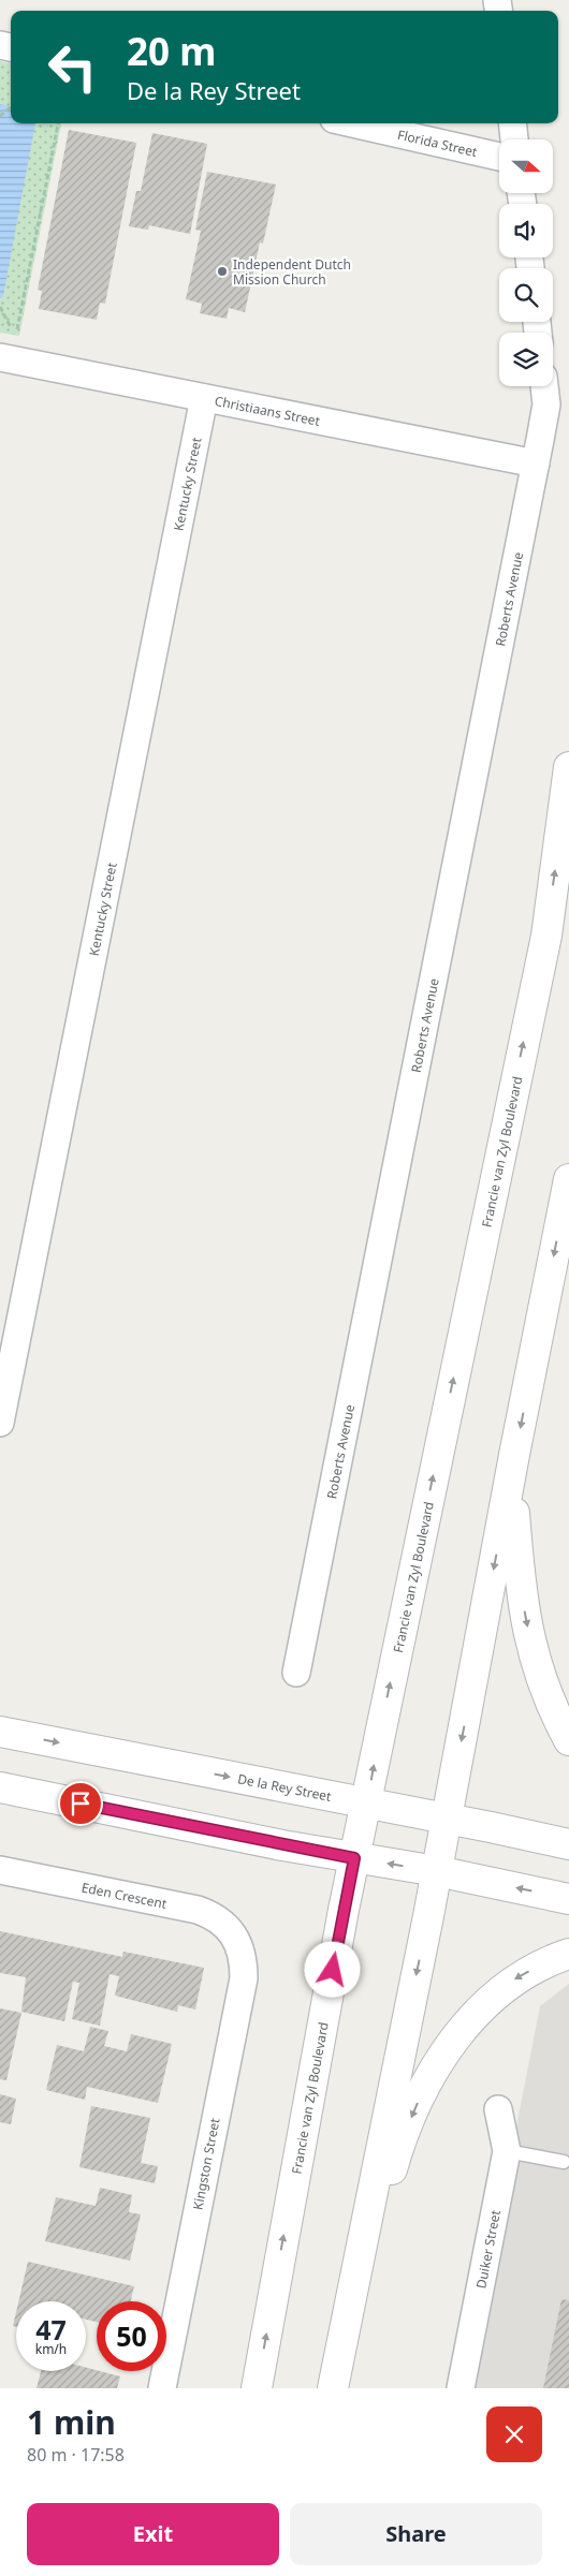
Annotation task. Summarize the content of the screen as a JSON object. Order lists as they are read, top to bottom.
{
  "streets": {
    "main road": ["Francie van Zyl Boulevard", "De la Rey Street"],
    "street": [
      "Florida Street",
      "Christiaans Street",
      "Kentucky Street",
      "Roberts Avenue",
      "Eden Crescent",
      "Kingston Street",
      "Duiker Street"
    ]
  },
  "crossings": [
    ["Christiaans Street", "Kentucky Street"],
    ["Christiaans Street", "Roberts Avenue"],
    ["Francie van Zyl Boulevard", "De la Rey Street"],
    ["Eden Crescent", "Kingston Street"]
  ],
  "places": ["Independent Dutch Mission Church"],
  "north": "right",
  "page": {
    "turn": ["20 m", "De la Rey Street"],
    "speed": "47 km/h",
    "limit": "50",
    "heading": ["1 min", "80 m · 17:58"],
    "buttons": ["Exit", "Share"]
  }
}
